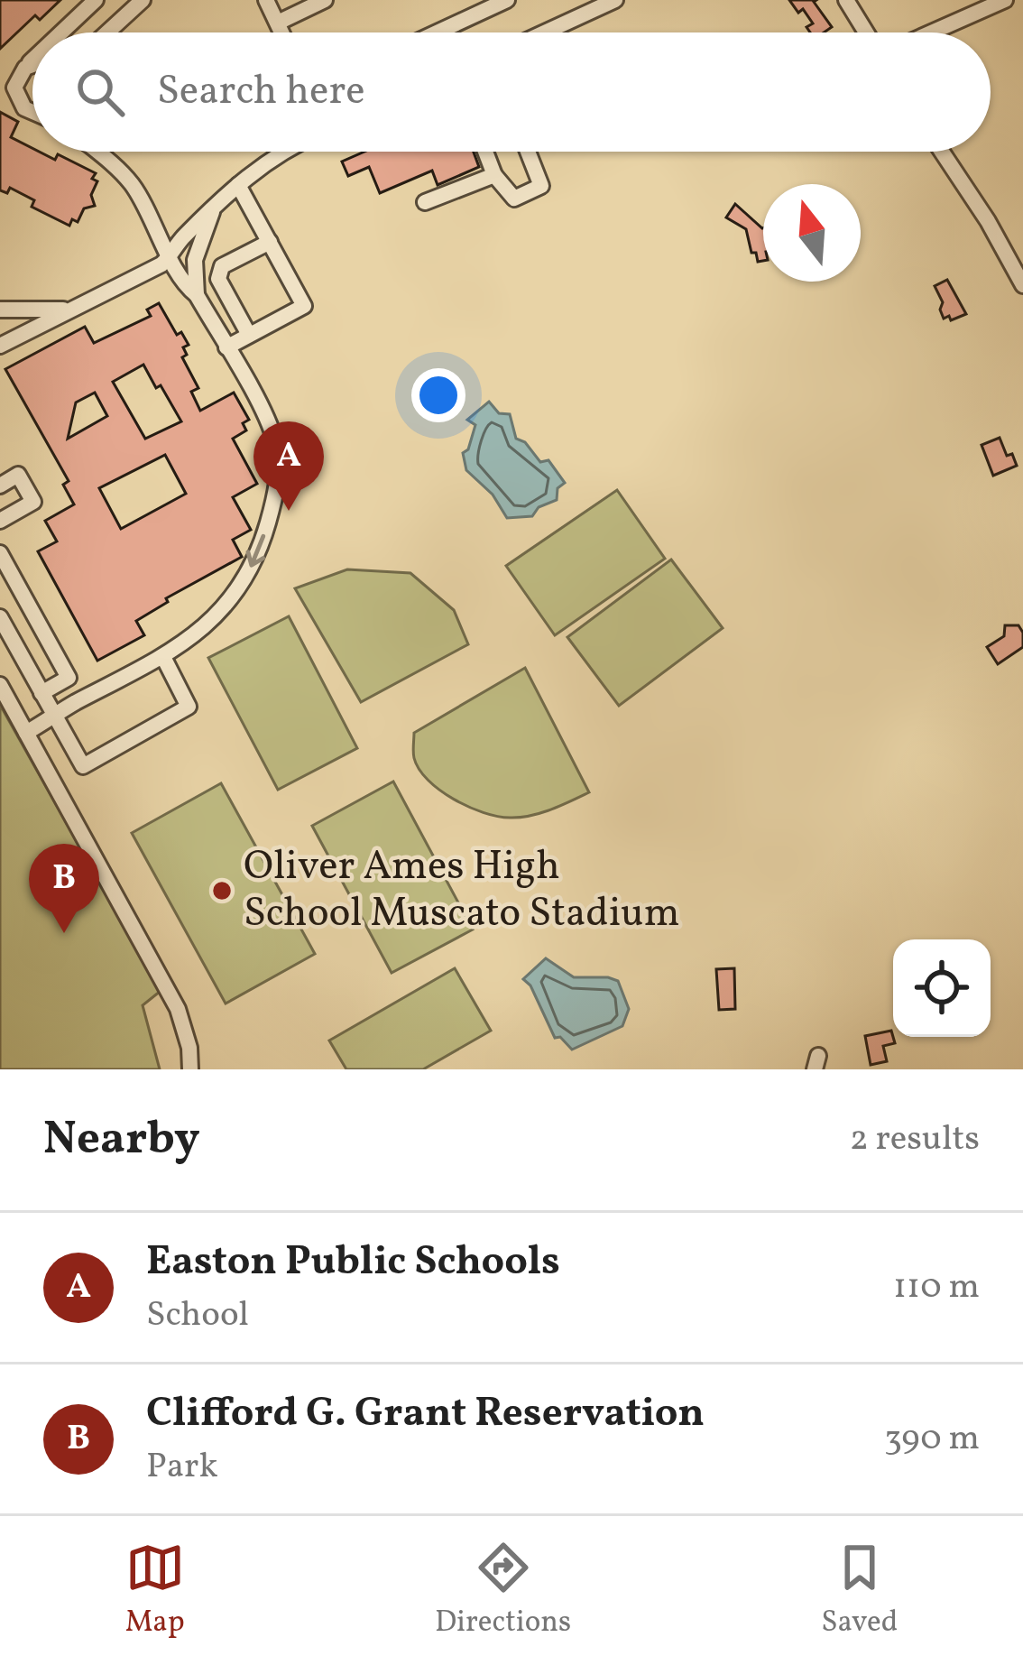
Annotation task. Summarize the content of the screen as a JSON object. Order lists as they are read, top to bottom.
{
  "places": ["Oliver Ames High School Muscato Stadium"],
  "north": "top",
  "page": {
    "search": "Search here",
    "pins": ["A", "B"],
    "heading": ["Nearby", "2 results"],
    "list": [
      {
        "mark": "A",
        "name": "Easton Public Schools",
        "note": "School",
        "value": "110 m"
      },
      {
        "mark": "B",
        "name": "Clifford G. Grant Reservation",
        "note": "Park",
        "value": "390 m"
      }
    ],
    "nav": ["Map", "Directions", "Saved"]
  }
}
